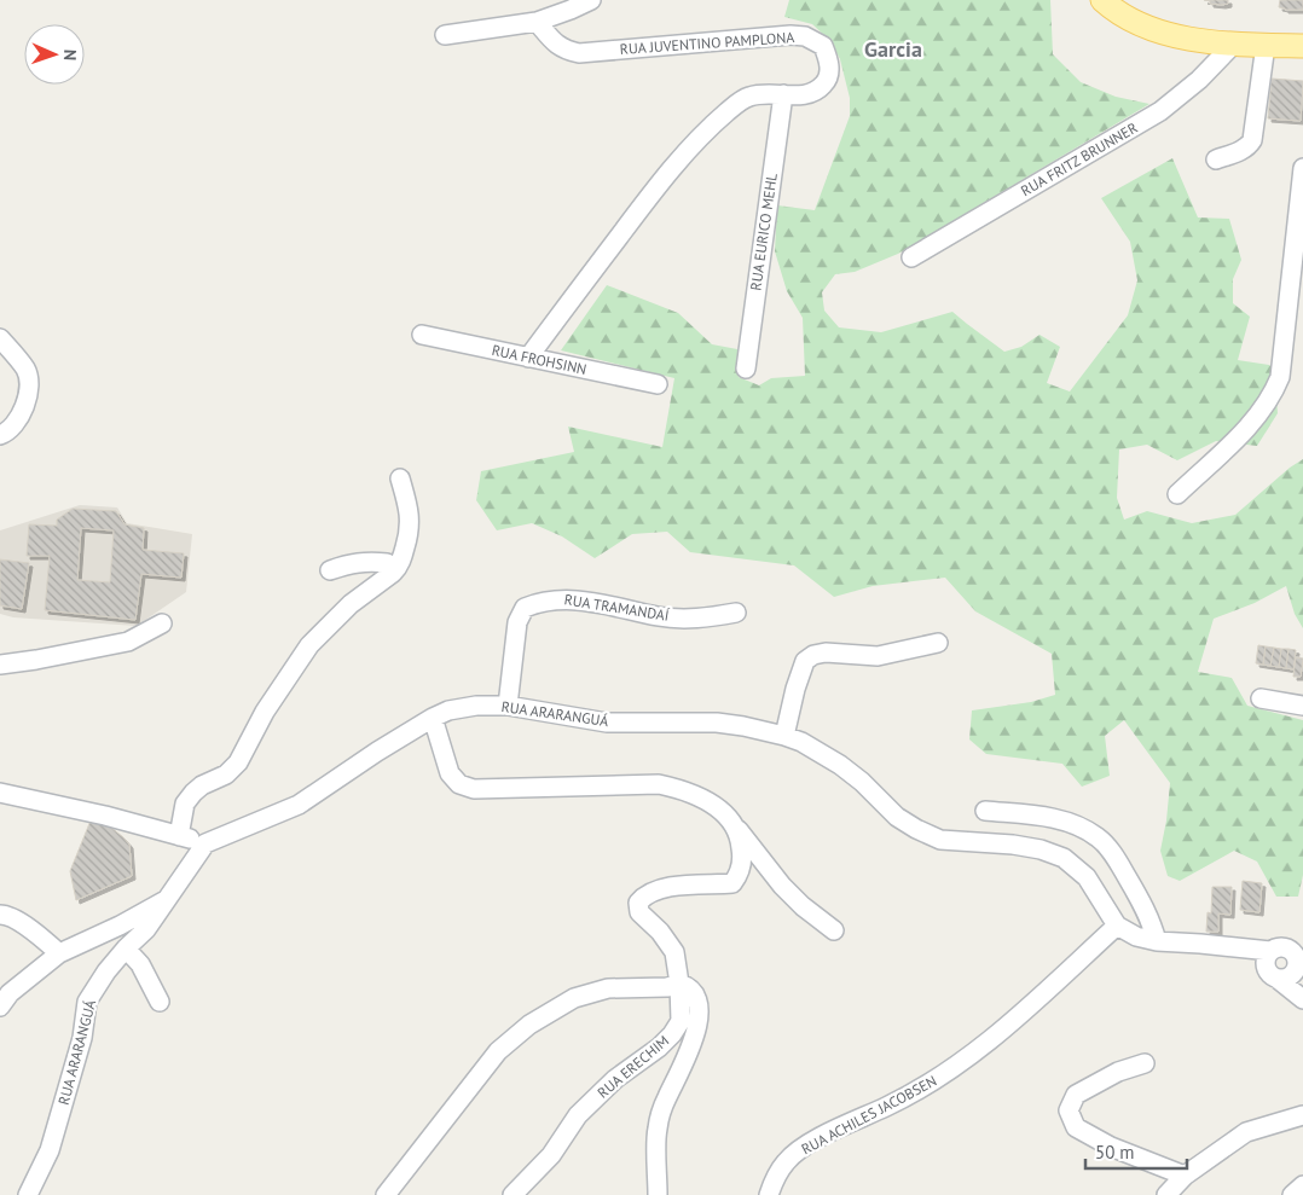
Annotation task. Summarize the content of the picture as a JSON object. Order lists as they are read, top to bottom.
{
  "streets": {
    "street": [
      "RUA JUVENTINO PAMPLONA",
      "RUA FRITZ BRUNNER",
      "RUA EURICO MEHL",
      "RUA FROHSINN",
      "RUA TRAMANDAÍ",
      "RUA ARARANGUÁ",
      "RUA ERECHIM",
      "RUA ACHILES JACOBSEN"
    ]
  },
  "crossings": [
    ["RUA JUVENTINO PAMPLONA", "RUA EURICO MEHL"],
    ["RUA JUVENTINO PAMPLONA", "RUA FROHSINN"],
    ["RUA TRAMANDAÍ", "RUA ARARANGUÁ"],
    ["RUA ARARANGUÁ", "RUA ACHILES JACOBSEN"]
  ],
  "districts": ["Garcia"],
  "scale_bar": "50 m",
  "north": "right"
}
